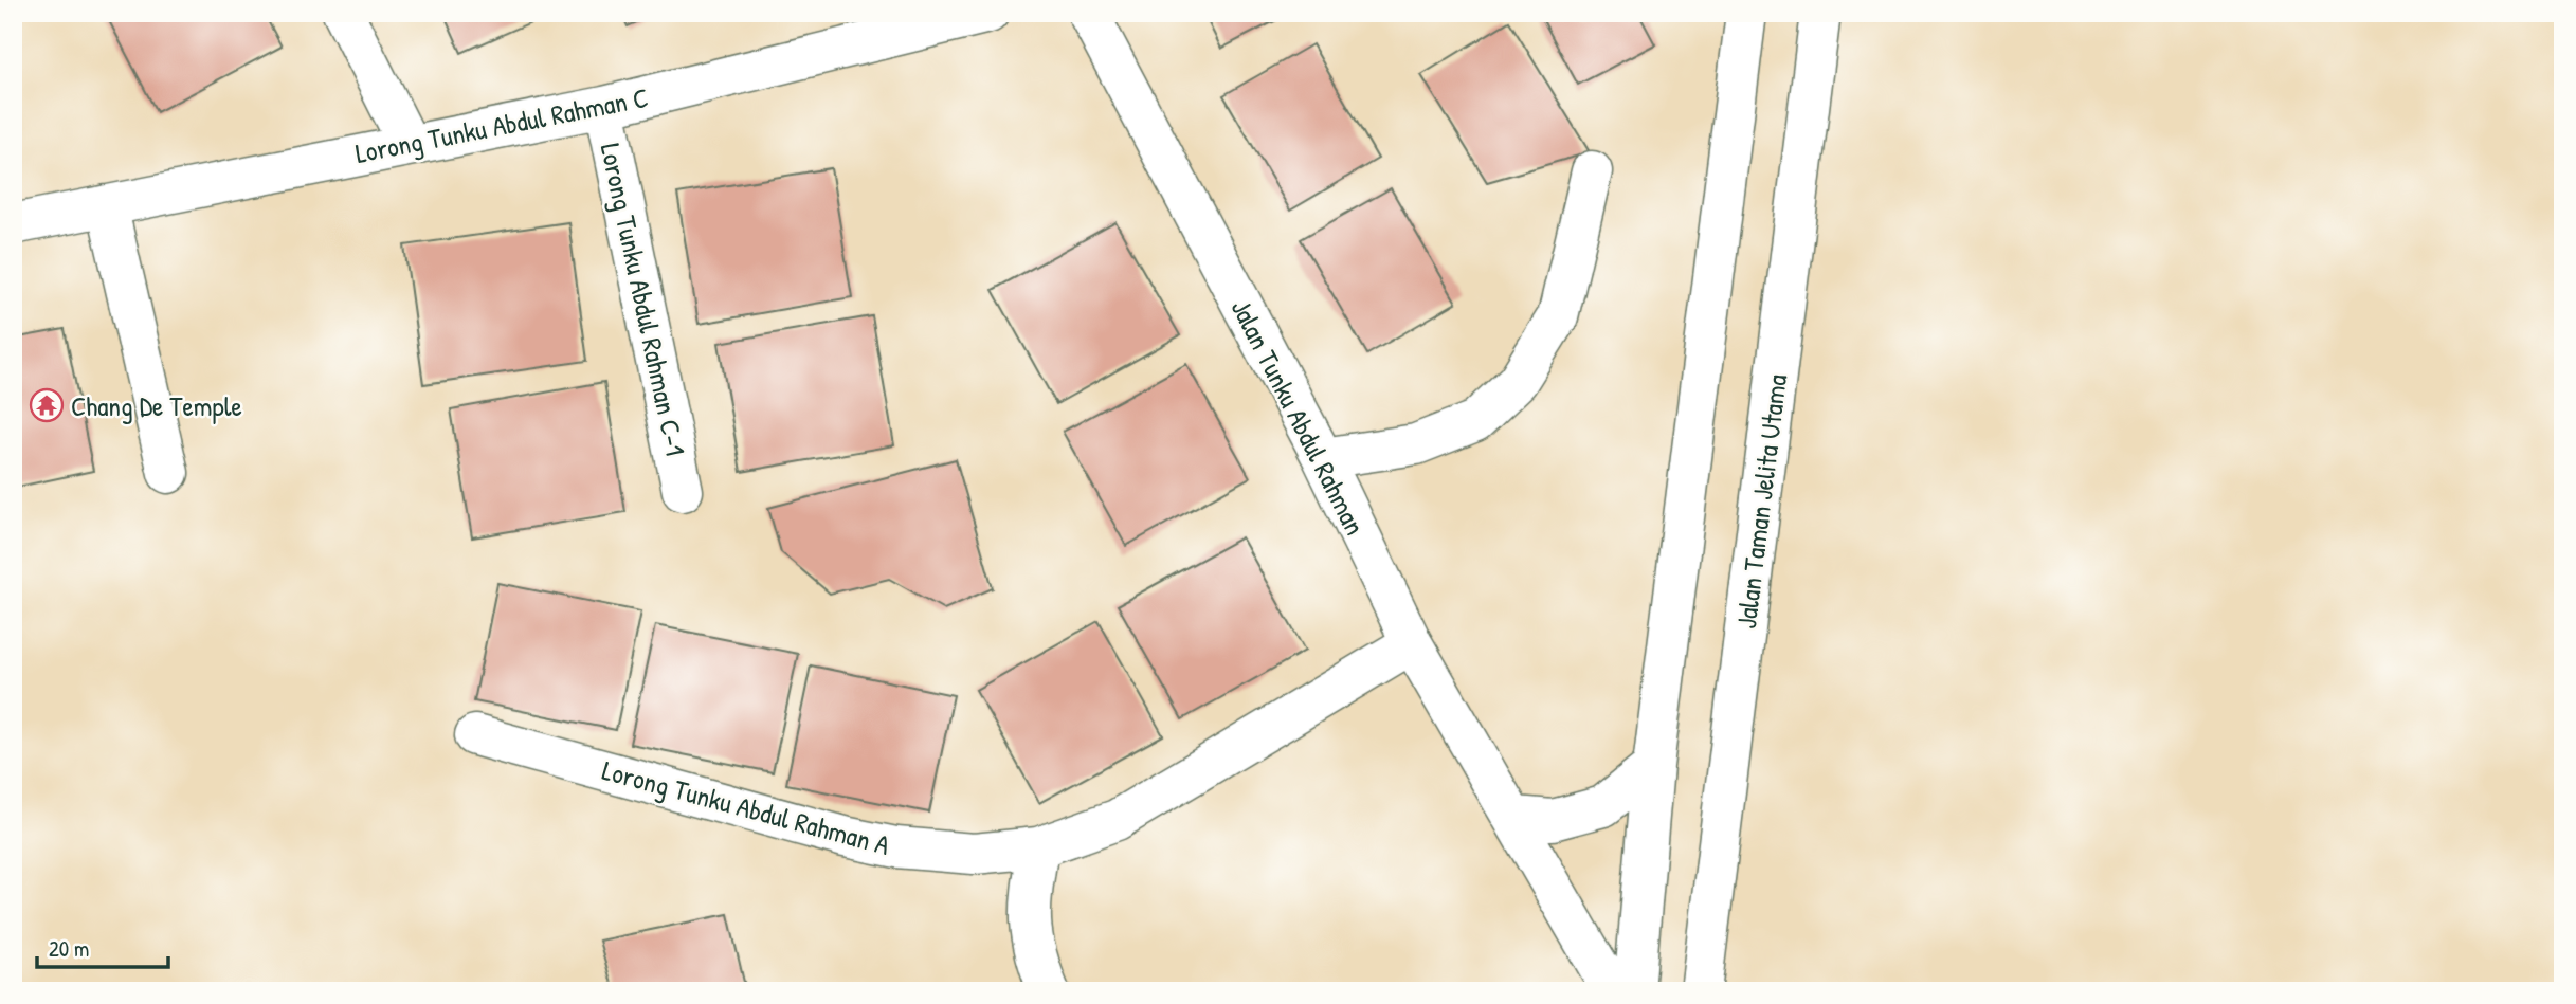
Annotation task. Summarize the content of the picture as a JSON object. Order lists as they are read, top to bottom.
{
  "streets": {
    "street": [
      "Lorong Tunku Abdul Rahman C",
      "Lorong Tunku Abdul Rahman C-1",
      "Jalan Tunku Abdul Rahman",
      "Jalan Taman Jelita Utama",
      "Lorong Tunku Abdul Rahman A"
    ]
  },
  "crossings": [
    ["Lorong Tunku Abdul Rahman C", "Lorong Tunku Abdul Rahman C-1"],
    ["Jalan Tunku Abdul Rahman", "Lorong Tunku Abdul Rahman A"]
  ],
  "places": {
    "temple": ["Chang De Temple"]
  },
  "scale_bar": "20 m"
}
